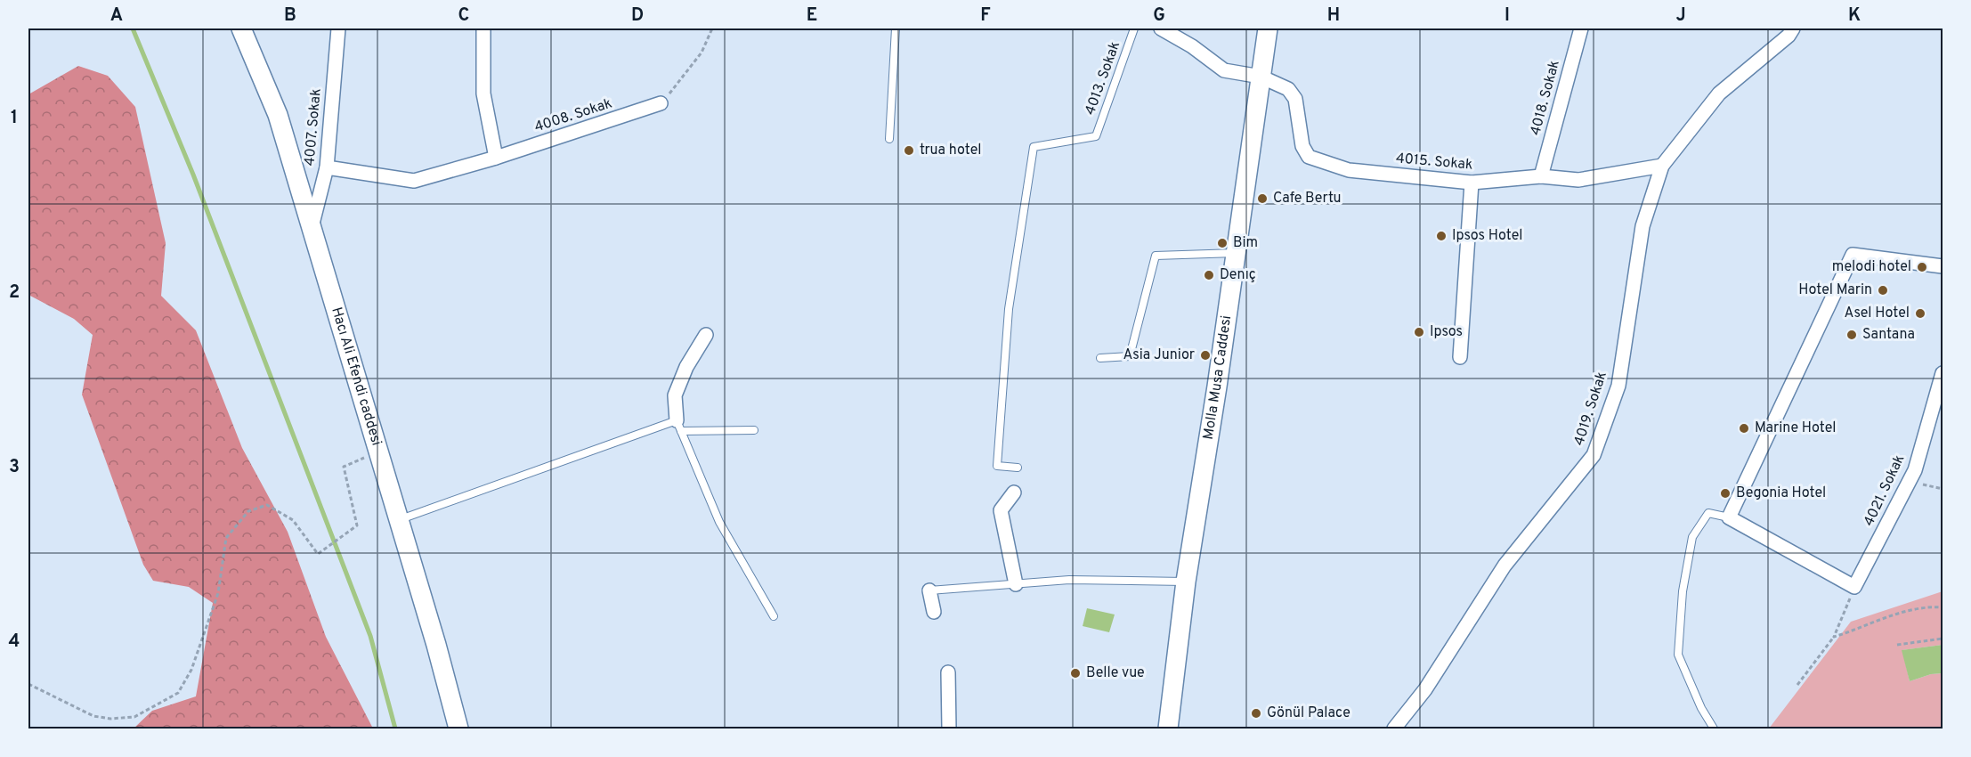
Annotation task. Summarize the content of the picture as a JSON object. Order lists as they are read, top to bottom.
{
  "streets": {
    "street": [
      "4018. Sokak",
      "4008. Sokak",
      "4007. Sokak",
      "4015. Sokak",
      "Hacı Ali Efendi caddesi",
      "Molla Musa Caddesi",
      "4019. Sokak",
      "4021. Sokak"
    ],
    "lane": ["4013. Sokak"]
  },
  "crossings": [
    ["4018. Sokak", "4015. Sokak"],
    ["4008. Sokak", "4007. Sokak"],
    ["4007. Sokak", "Hacı Ali Efendi caddesi"],
    ["4015. Sokak", "Molla Musa Caddesi"],
    ["4015. Sokak", "4019. Sokak"]
  ],
  "places": [
    "trua hotel",
    "Cafe Bertu",
    "Ipsos Hotel",
    "Bim",
    "melodi hotel",
    "Denıç",
    "Hotel Marin",
    "Asel Hotel",
    "Ipsos",
    "Santana",
    "Asia Junior",
    "Marine Hotel",
    "Begonia Hotel",
    "Belle vue",
    "Gönül Palace"
  ],
  "grid": {
    "columns": [
      "A",
      "B",
      "C",
      "D",
      "E",
      "F",
      "G",
      "H",
      "I",
      "J",
      "K"
    ],
    "rows": [
      "1",
      "2",
      "3",
      "4"
    ]
  }
}
